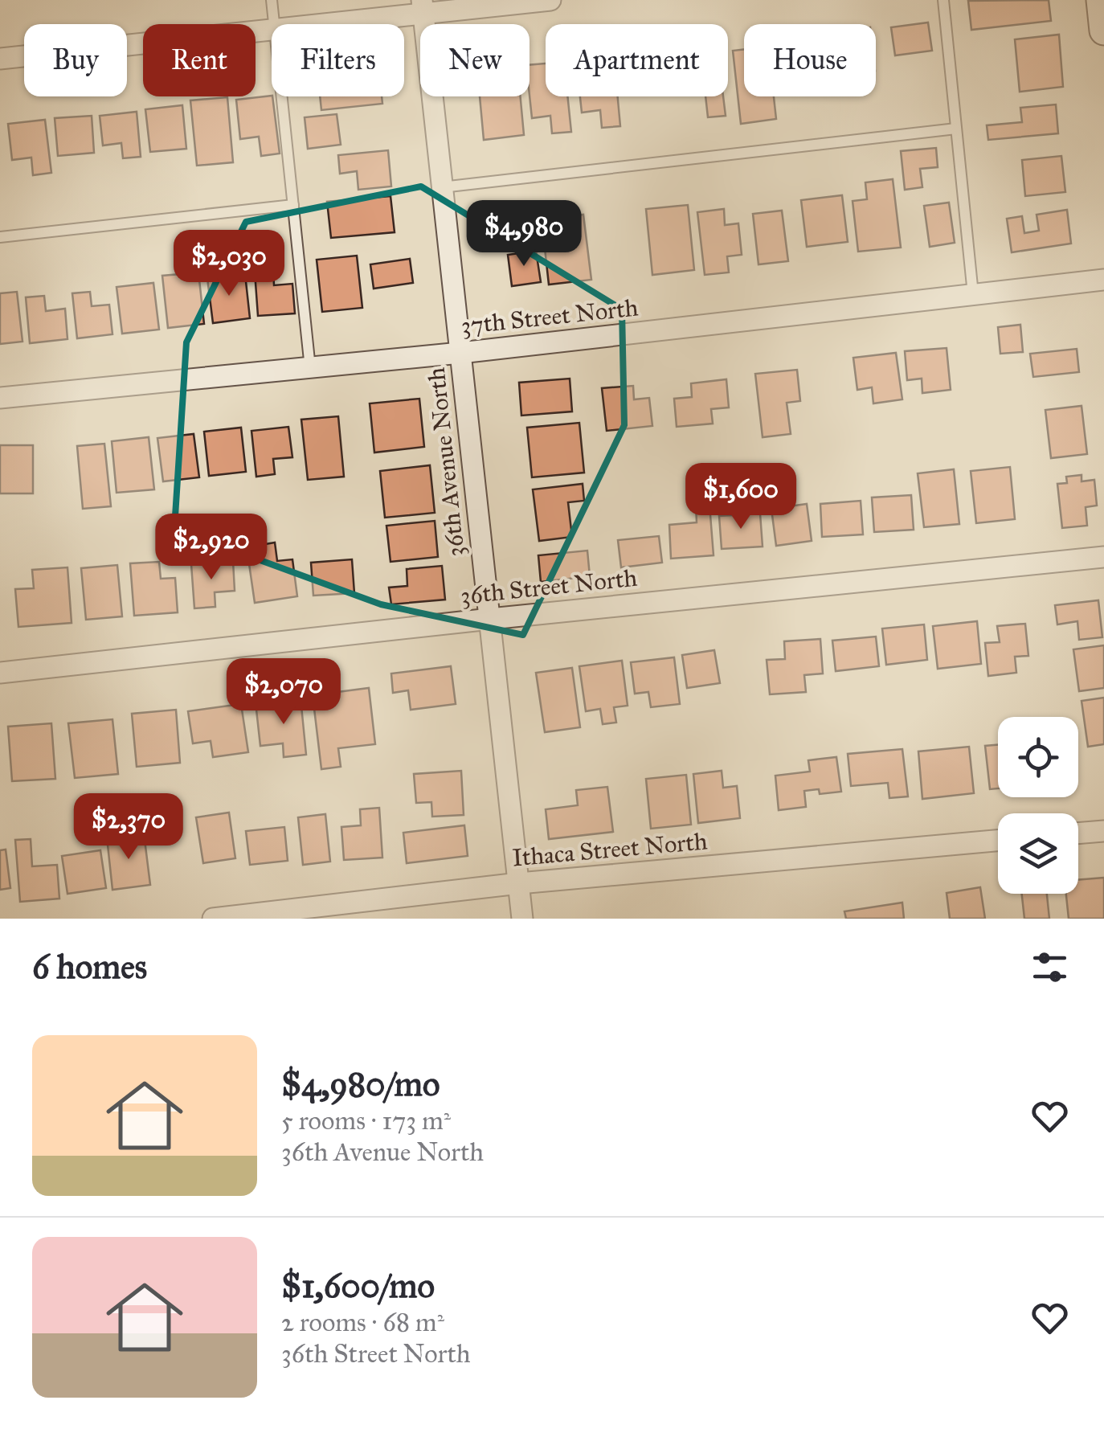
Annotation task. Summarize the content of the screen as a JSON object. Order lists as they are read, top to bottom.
{
  "streets": {
    "street": [
      "37th Street North",
      "36th Avenue North",
      "36th Street North",
      "Ithaca Street North"
    ]
  },
  "crossings": [
    ["37th Street North", "36th Avenue North"],
    ["36th Avenue North", "36th Street North"],
    ["36th Avenue North", "Ithaca Street North"]
  ],
  "page": {
    "chip": [
      "Buy",
      "Rent",
      "Filters",
      "New",
      "Apartment",
      "House"
    ],
    "price": [
      "$4,980",
      "$2,030",
      "$1,600",
      "$2,920",
      "$2,070",
      "$2,370"
    ],
    "heading": "6 homes",
    "list": [
      {
        "name": "$4,980/mo",
        "note": "5 rooms · 173 m² · 36th Avenue North"
      },
      {
        "name": "$1,600/mo",
        "note": "2 rooms · 68 m² · 36th Street North"
      }
    ]
  }
}
